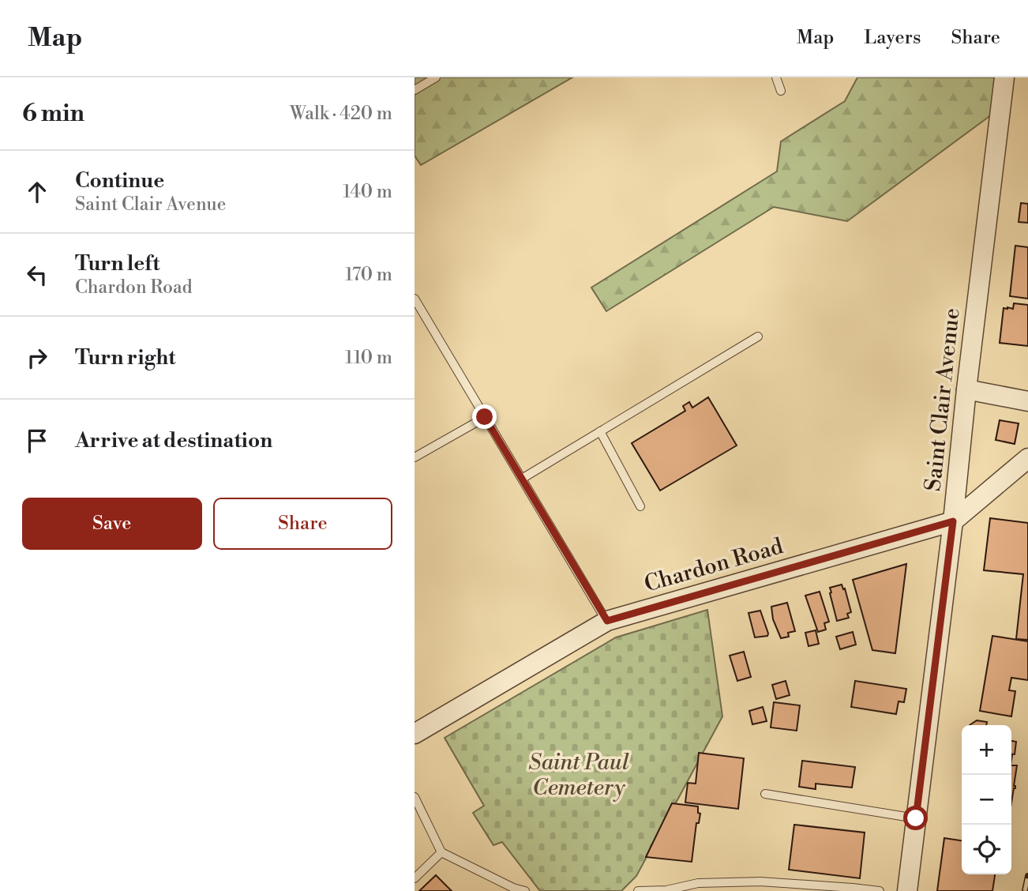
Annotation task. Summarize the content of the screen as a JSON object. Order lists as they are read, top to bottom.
{
  "streets": {
    "street": ["Saint Clair Avenue", "Chardon Road"]
  },
  "crossings": [
    ["Saint Clair Avenue", "Chardon Road"]
  ],
  "parks": ["Saint Paul Cemetery"],
  "page": {
    "header": "Map",
    "nav": ["Map", "Layers", "Share"],
    "heading": ["6 min", "Walk · 420 m"],
    "list": [
      ["Continue", "Saint Clair Avenue", "140 m"],
      ["Turn left", "Chardon Road", "170 m"],
      ["Turn right", "110 m"],
      "Arrive at destination"
    ],
    "buttons": ["Save", "Share"],
    "map_buttons": ["+", "−"]
  }
}
